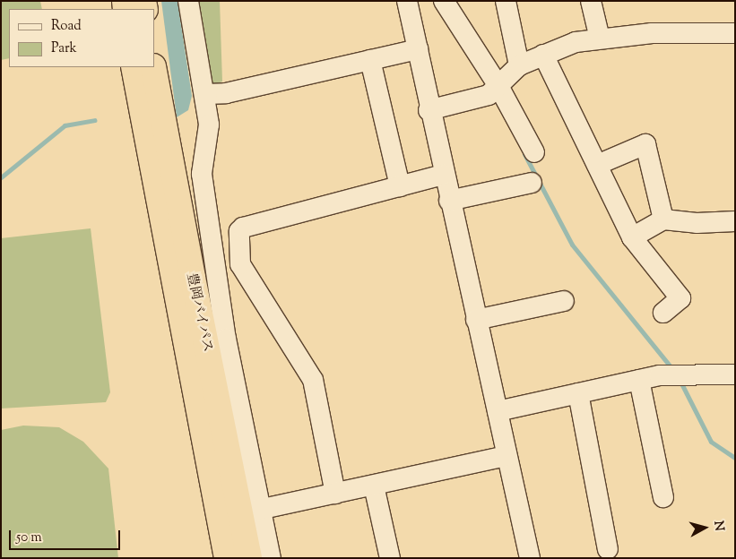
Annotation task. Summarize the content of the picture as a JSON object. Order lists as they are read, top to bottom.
{
  "streets": {
    "highway": ["豊岡バイパス"]
  },
  "legend": ["Road", "Park"],
  "scale_bar": "50 m",
  "north": "right"
}
